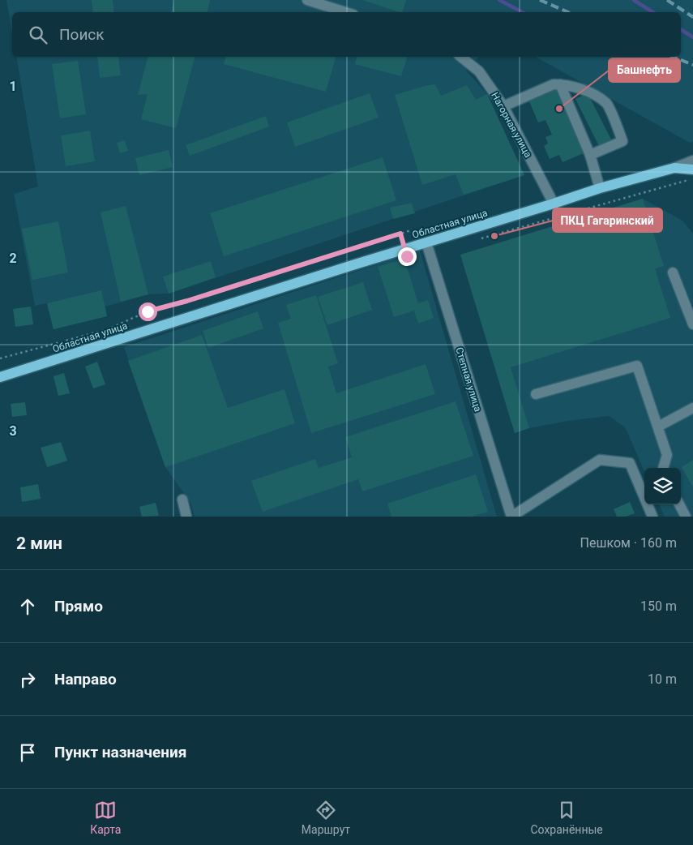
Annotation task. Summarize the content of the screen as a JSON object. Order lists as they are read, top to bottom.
{
  "streets": {
    "main road": ["Областная улица"],
    "street": ["Нагорная улица", "Степная улица"]
  },
  "crossings": [
    ["Нагорная улица", "Областная улица"],
    ["Областная улица", "Степная улица"]
  ],
  "places": ["Башнефть", "ПКЦ Гагаринский"],
  "page": {
    "search": "Поиск",
    "heading": ["2 мин", "Пешком · 160 m"],
    "list": [
      ["Прямо", "150 m"],
      ["Направо", "10 m"],
      "Пункт назначения"
    ],
    "nav": ["Карта", "Маршрут", "Сохранённые"]
  },
  "grid": {
    "rows": ["1", "2", "3"]
  }
}
